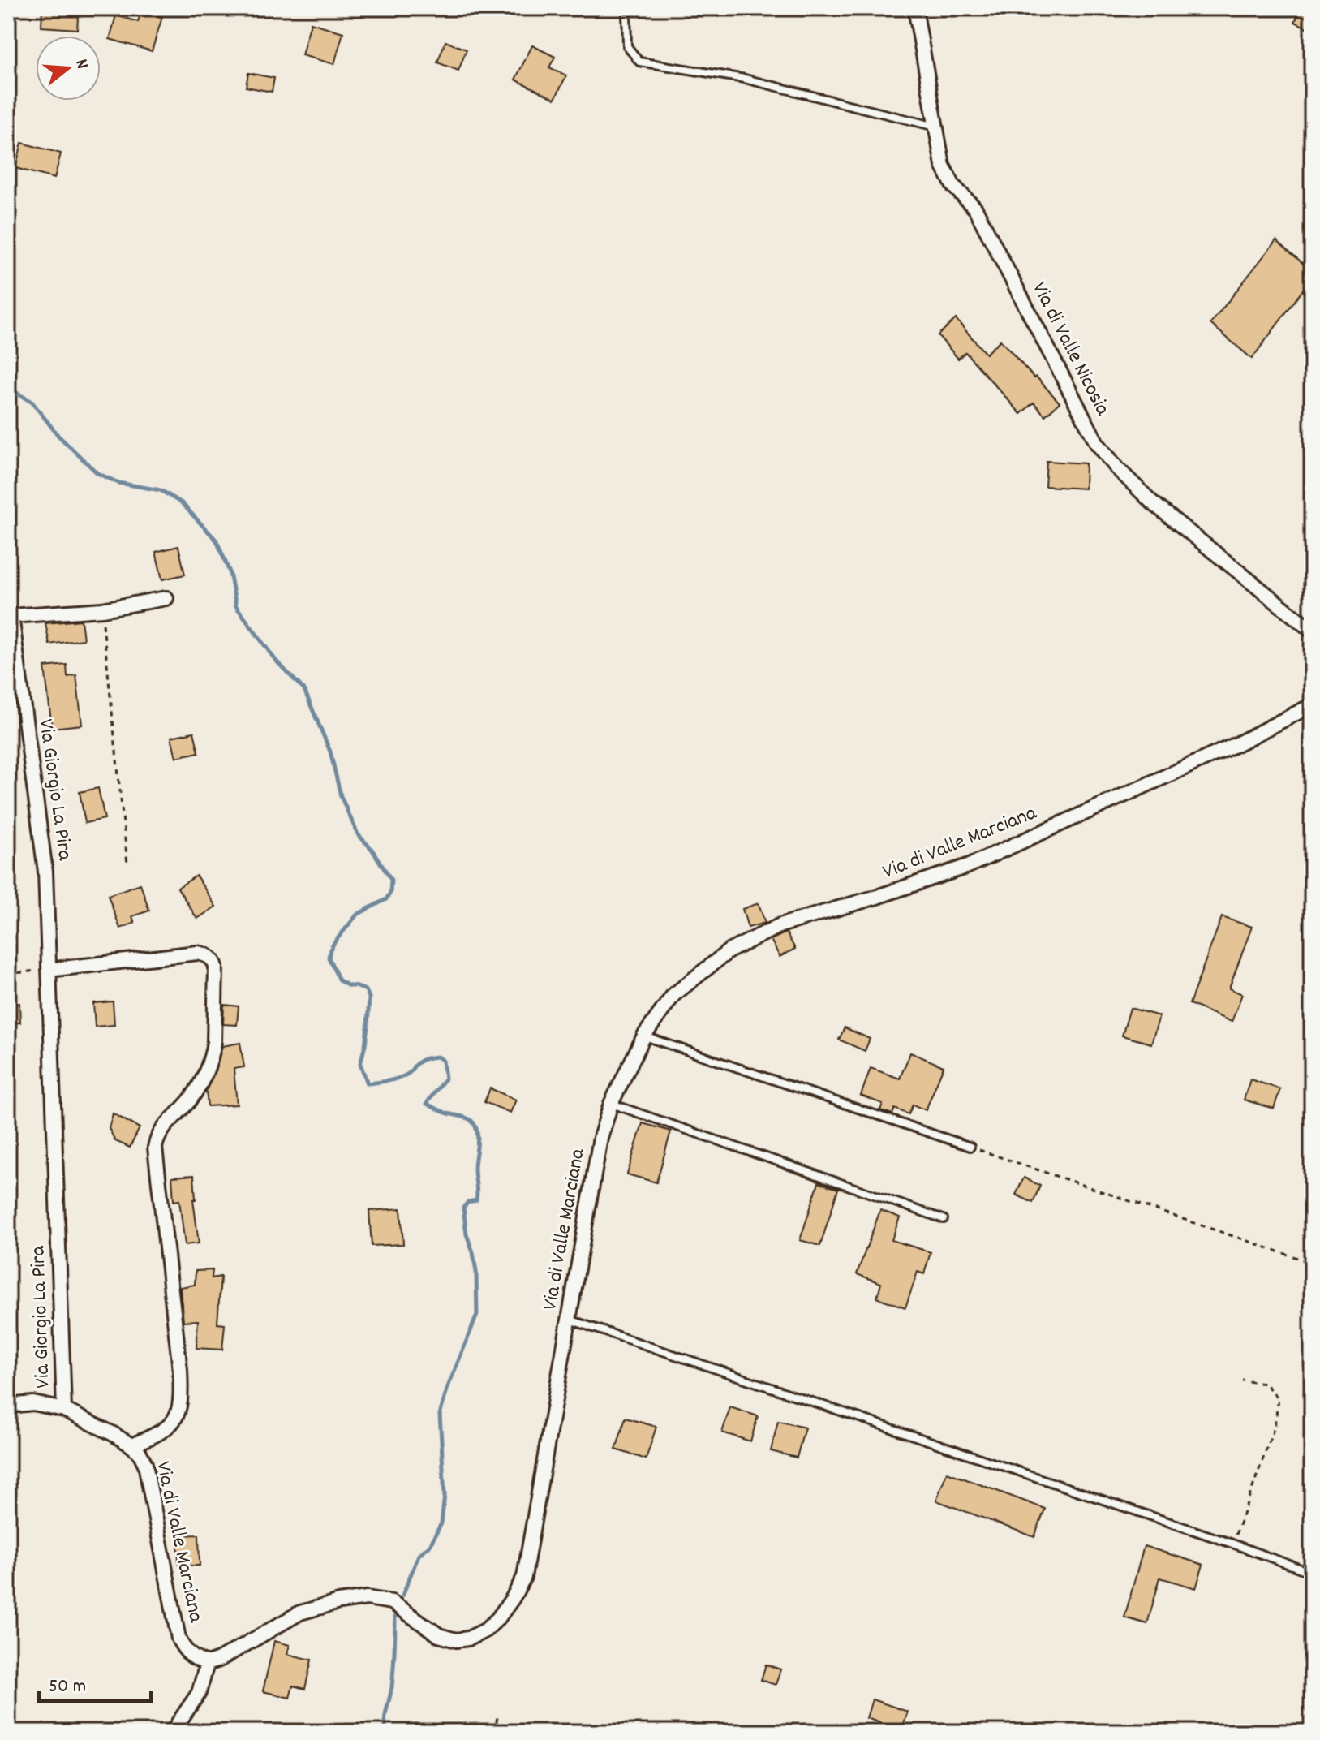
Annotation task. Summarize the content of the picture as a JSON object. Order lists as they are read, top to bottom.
{
  "streets": {
    "street": ["Via di Valle Nicosia", "Via Giorgio La Pira", "Via di Valle Marciana"]
  },
  "crossings": [
    ["Via Giorgio La Pira", "Via di Valle Marciana"]
  ],
  "scale_bar": "50 m",
  "north": "right"
}
